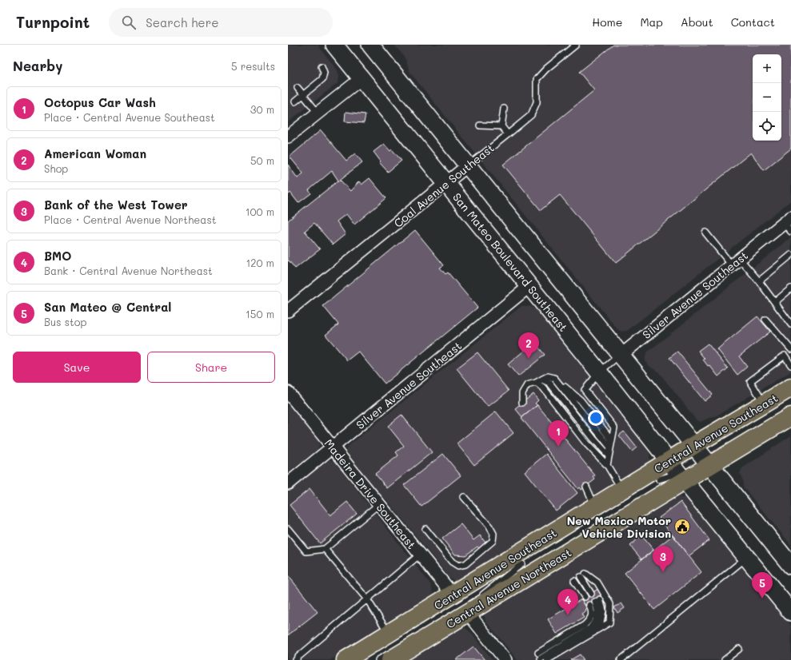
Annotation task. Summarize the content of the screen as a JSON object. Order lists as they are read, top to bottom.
{
  "streets": {
    "main road": ["San Mateo Boulevard Southeast", "Central Avenue Southeast", "Central Avenue Northeast"],
    "street": ["Coal Avenue Southeast", "Silver Avenue Southeast", "Madeira Drive Southeast"]
  },
  "crossings": [
    ["Coal Avenue Southeast", "San Mateo Boulevard Southeast"],
    ["San Mateo Boulevard Southeast", "Silver Avenue Southeast"],
    ["San Mateo Boulevard Southeast", "Central Avenue Southeast"],
    ["San Mateo Boulevard Southeast", "Central Avenue Northeast"],
    ["Silver Avenue Southeast", "Madeira Drive Southeast"],
    ["Central Avenue Southeast", "Madeira Drive Southeast"],
    ["Central Avenue Southeast", "Central Avenue Northeast"]
  ],
  "places": {
    "public building": ["New Mexico Motor Vehicle Division"]
  },
  "page": {
    "header": "Turnpoint",
    "search": "Search here",
    "nav": [
      "Home",
      "Map",
      "About",
      "Contact"
    ],
    "heading": ["Nearby", "5 results"],
    "map_buttons": ["+", "−"],
    "list": [
      {
        "mark": "1",
        "name": "Octopus Car Wash",
        "note": "Place · Central Avenue Southeast",
        "value": "30 m"
      },
      {
        "mark": "2",
        "name": "American Woman",
        "note": "Shop",
        "value": "50 m"
      },
      {
        "mark": "3",
        "name": "Bank of the West Tower",
        "note": "Place · Central Avenue Northeast",
        "value": "100 m"
      },
      {
        "mark": "4",
        "name": "BMO",
        "note": "Bank · Central Avenue Northeast",
        "value": "120 m"
      },
      {
        "mark": "5",
        "name": "San Mateo @ Central",
        "note": "Bus stop",
        "value": "150 m"
      }
    ],
    "pins": [
      "2",
      "1",
      "3",
      "5",
      "4"
    ],
    "buttons": ["Save", "Share"]
  }
}
